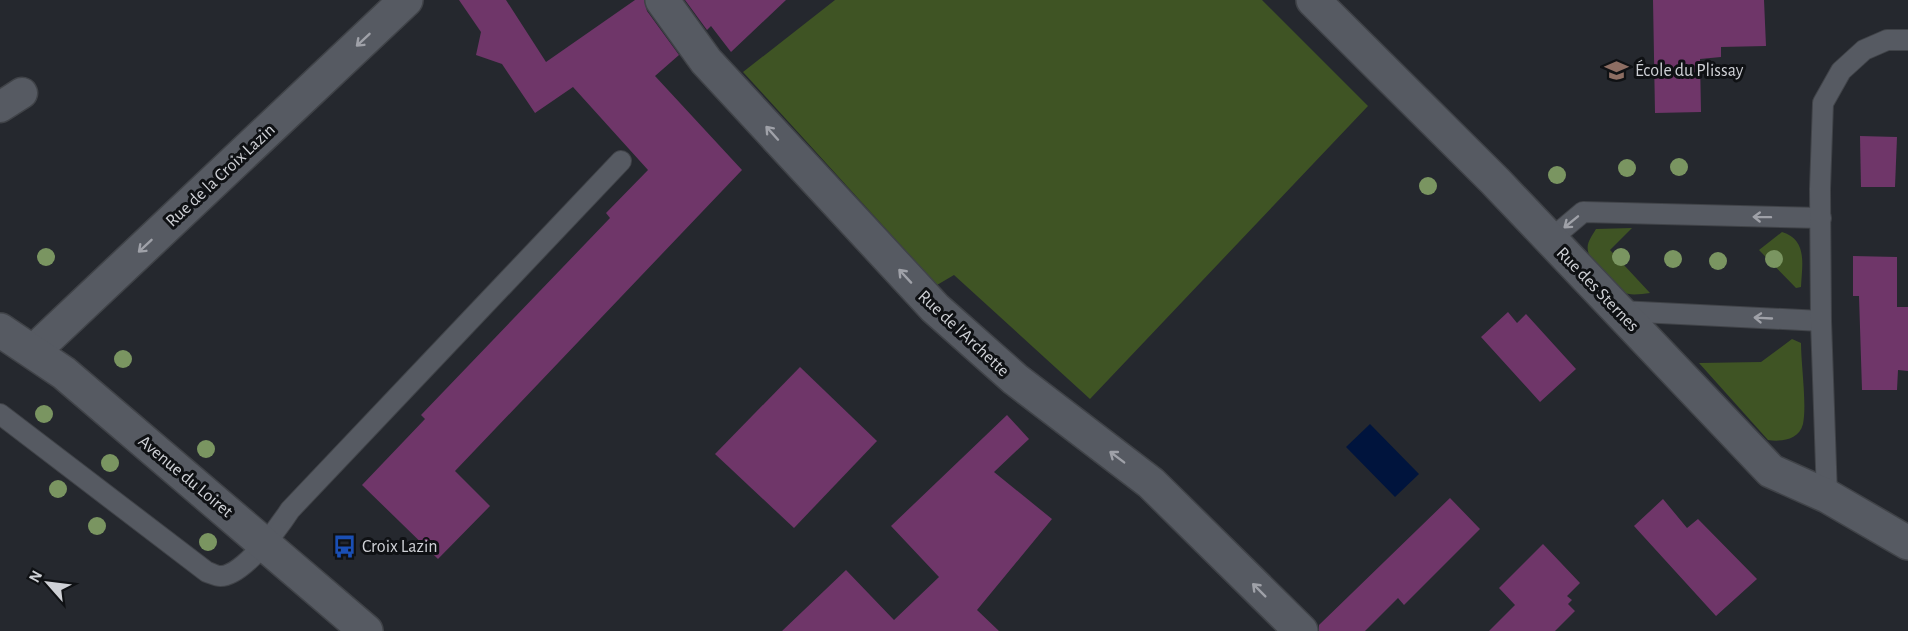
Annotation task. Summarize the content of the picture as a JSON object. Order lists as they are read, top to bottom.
{
  "streets": {
    "street": [
      "Rue de la Croix Lazin",
      "Rue des Sternes",
      "Rue de l'Archette",
      "Avenue du Loiret"
    ]
  },
  "crossings": [
    ["Rue de la Croix Lazin", "Avenue du Loiret"]
  ],
  "one_way": ["Rue de la Croix Lazin", "Rue de l'Archette"],
  "places": {
    "school or university": ["École du Plissay"],
    "bus stop": ["Croix Lazin"]
  },
  "north": "top left"
}
